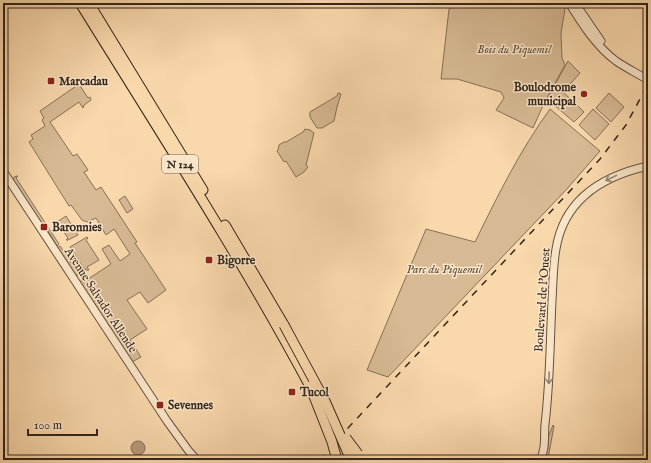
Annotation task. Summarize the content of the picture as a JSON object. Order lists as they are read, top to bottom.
{
  "streets": {
    "highway": ["N 124"],
    "street": ["Avenue Salvador Allende", "Boulevard de l'Ouest"]
  },
  "one_way": ["Boulevard de l'Ouest"],
  "parks": ["Bois du Piquemil", "Parc du Piquemil"],
  "places": {
    "transit": [
      "Marcadau",
      "Baronnies",
      "Bigorre",
      "Tucol",
      "Sevennes"
    ],
    "other": ["Boulodrome municipal"]
  },
  "scale_bar": "100 m"
}
